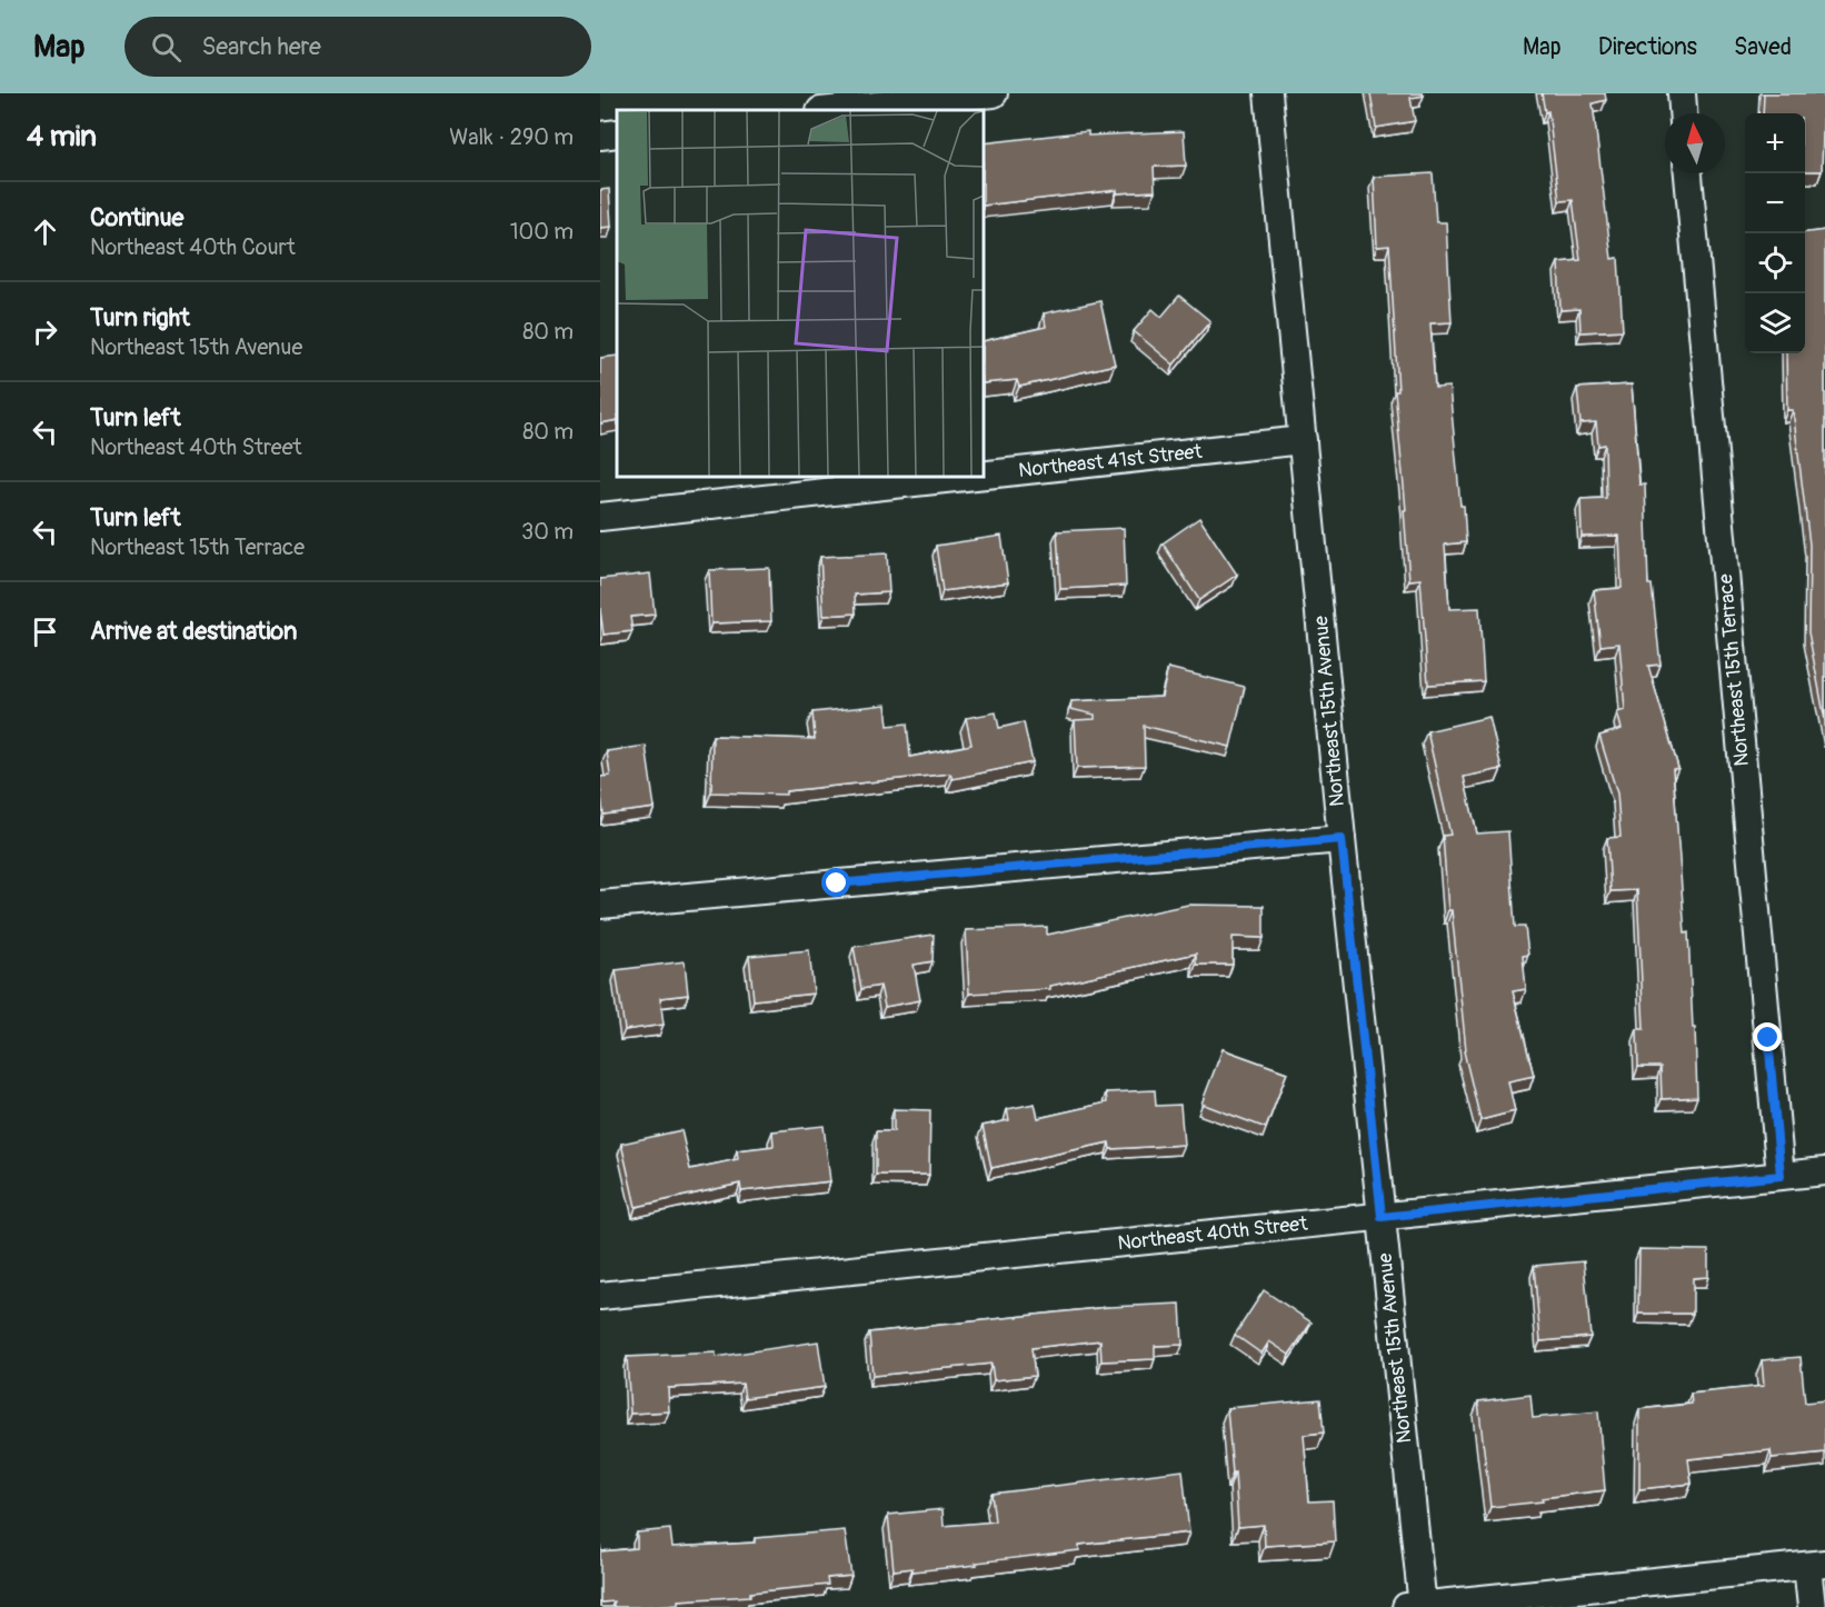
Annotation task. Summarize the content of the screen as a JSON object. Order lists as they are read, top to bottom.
{
  "streets": {
    "street": [
      "Northeast 41st Street",
      "Northeast 15th Terrace",
      "Northeast 15th Avenue",
      "Northeast 40th Street"
    ]
  },
  "crossings": [
    ["Northeast 41st Street", "Northeast 15th Avenue"],
    ["Northeast 15th Terrace", "Northeast 40th Street"],
    ["Northeast 15th Avenue", "Northeast 40th Street"]
  ],
  "north": "top",
  "page": {
    "header": "Map",
    "search": "Search here",
    "nav": ["Map", "Directions", "Saved"],
    "heading": ["4 min", "Walk · 290 m"],
    "map_buttons": ["+", "−"],
    "list": [
      ["Continue", "Northeast 40th Court", "100 m"],
      ["Turn right", "Northeast 15th Avenue", "80 m"],
      ["Turn left", "Northeast 40th Street", "80 m"],
      ["Turn left", "Northeast 15th Terrace", "30 m"],
      "Arrive at destination"
    ]
  }
}
